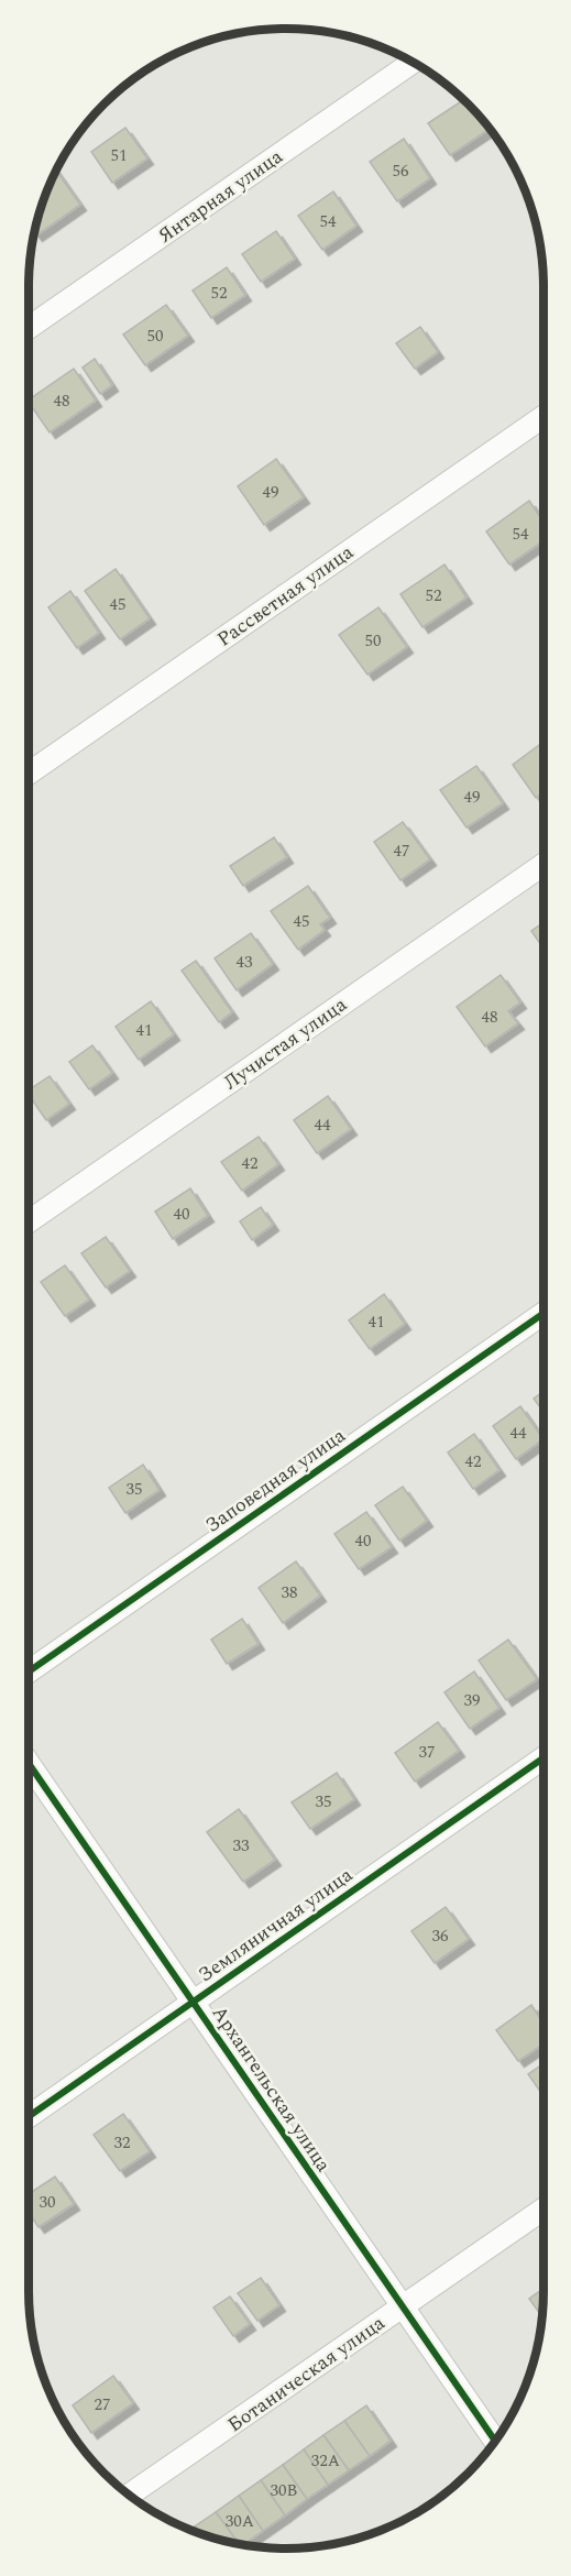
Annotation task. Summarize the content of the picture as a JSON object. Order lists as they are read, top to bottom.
{
  "streets": {
    "street": [
      "Янтарная улица",
      "Рассветная улица",
      "Лучистая улица",
      "Заповедная улица",
      "Земляничная улица",
      "Архангельская улица",
      "Ботаническая улица"
    ]
  },
  "crossings": [
    ["Земляничная улица", "Архангельская улица"],
    ["Архангельская улица", "Ботаническая улица"]
  ],
  "house_numbers": [
    "51",
    "56",
    "54",
    "52",
    "50",
    "48",
    "49",
    "54",
    "52",
    "45",
    "50",
    "49",
    "47",
    "45",
    "43",
    "48",
    "41",
    "44",
    "42",
    "40",
    "41",
    "44",
    "42",
    "35",
    "40",
    "38",
    "39",
    "37",
    "35",
    "33",
    "36",
    "32",
    "30",
    "27",
    "32А",
    "30В",
    "30А"
  ]
}
